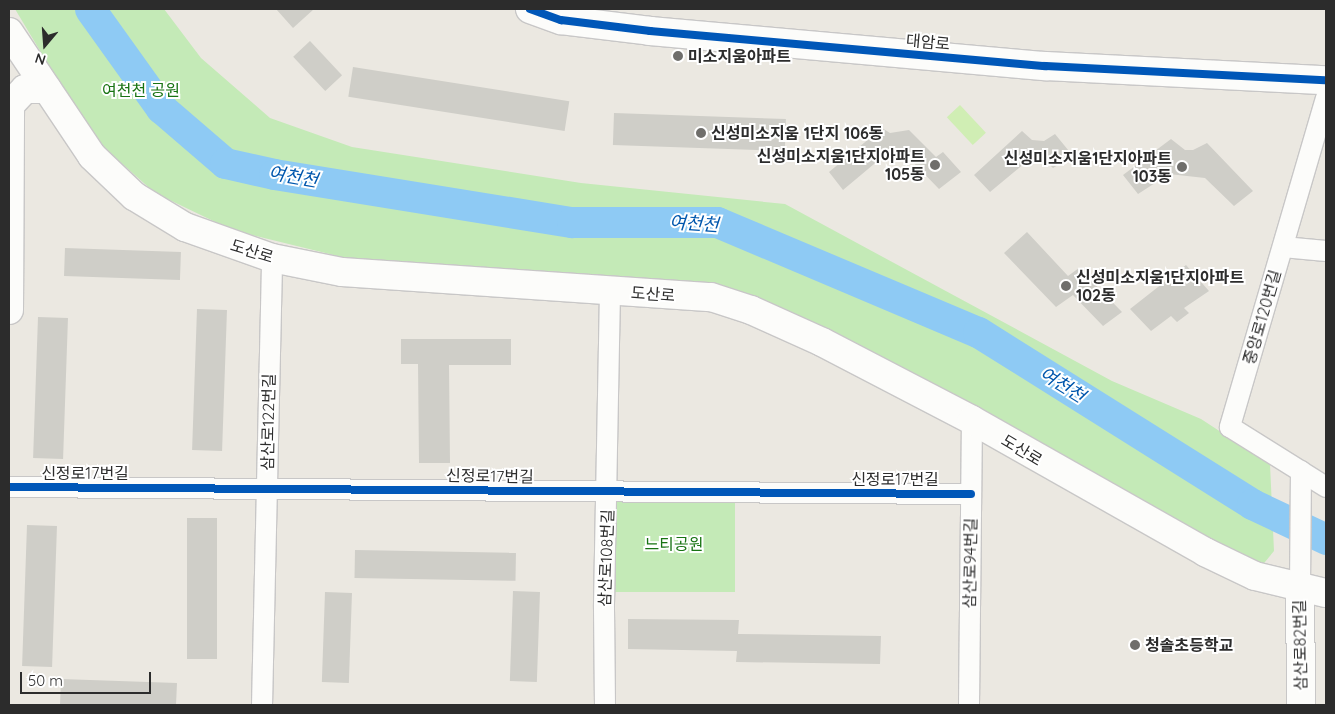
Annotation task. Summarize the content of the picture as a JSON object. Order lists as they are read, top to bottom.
{
  "streets": {
    "main road": ["대암로", "도산로", "삼산로82번길"],
    "street": [
      "중앙로120번길",
      "삼산로122번길",
      "신정로17번길",
      "삼산로108번길",
      "삼산로94번길"
    ]
  },
  "crossings": [
    ["도산로", "삼산로122번길"],
    ["도산로", "삼산로108번길"],
    ["도산로", "삼산로94번길"],
    ["도산로", "삼산로82번길"],
    ["삼산로122번길", "신정로17번길"],
    ["신정로17번길", "삼산로108번길"],
    ["신정로17번길", "삼산로94번길"]
  ],
  "water": ["여천천"],
  "parks": ["여천천 공원", "느티공원"],
  "places": [
    "미소지움아파트",
    "신성미소지움 1단지 106동",
    "신성미소지움1단지아파트 105동",
    "신성미소지움1단지아파트 103동",
    "신성미소지움1단지아파트 102동",
    "청솔초등학교"
  ],
  "scale_bar": "50 m",
  "north": "bottom"
}
